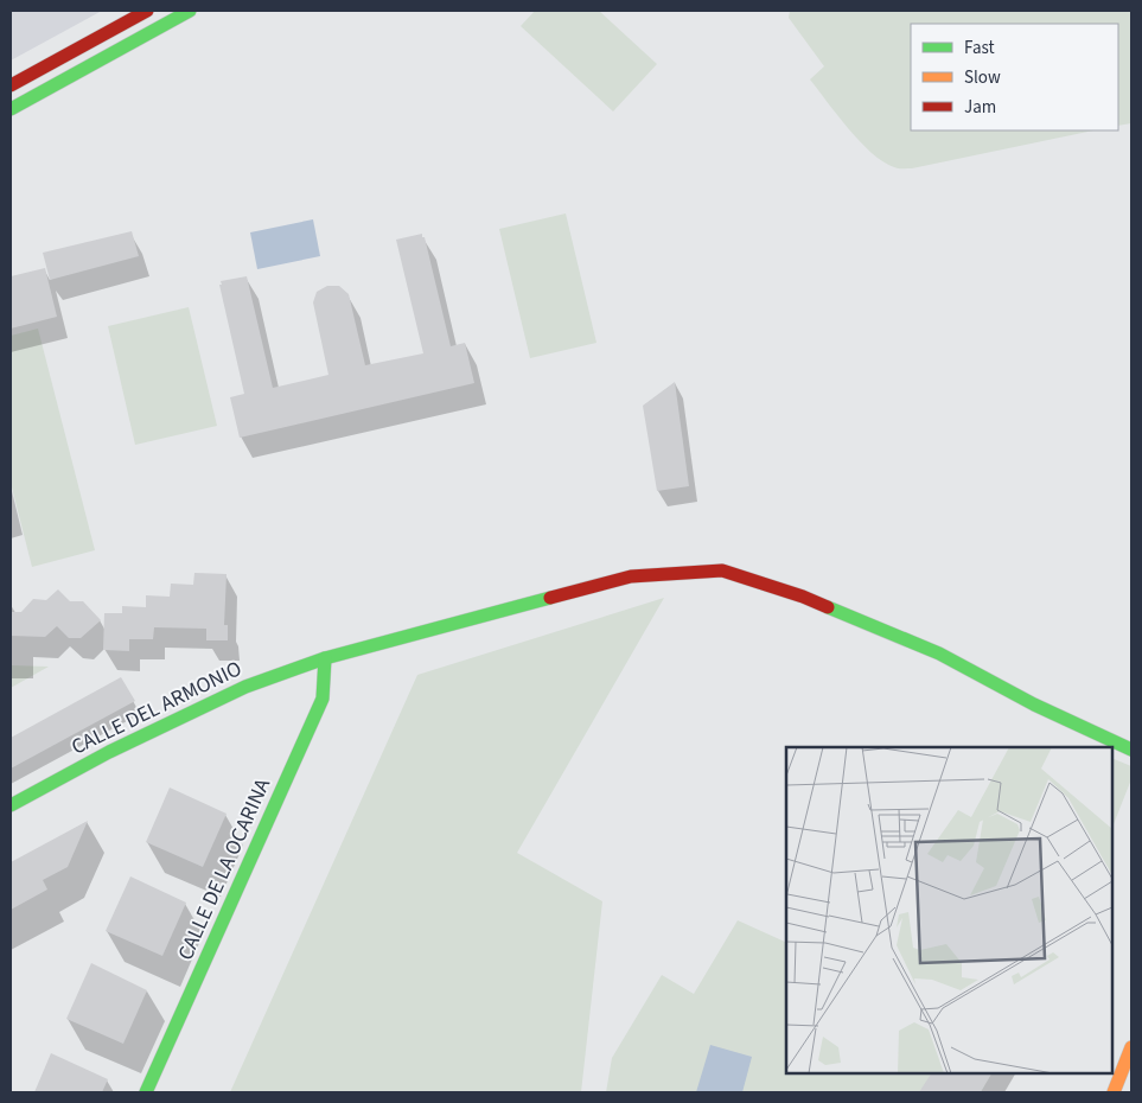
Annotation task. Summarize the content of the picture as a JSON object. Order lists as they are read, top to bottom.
{
  "streets": {
    "street": ["CALLE DEL ARMONIO", "CALLE DE LA OCARINA"]
  },
  "crossings": [
    ["CALLE DEL ARMONIO", "CALLE DE LA OCARINA"]
  ],
  "legend": ["Fast", "Slow", "Jam"]
}
